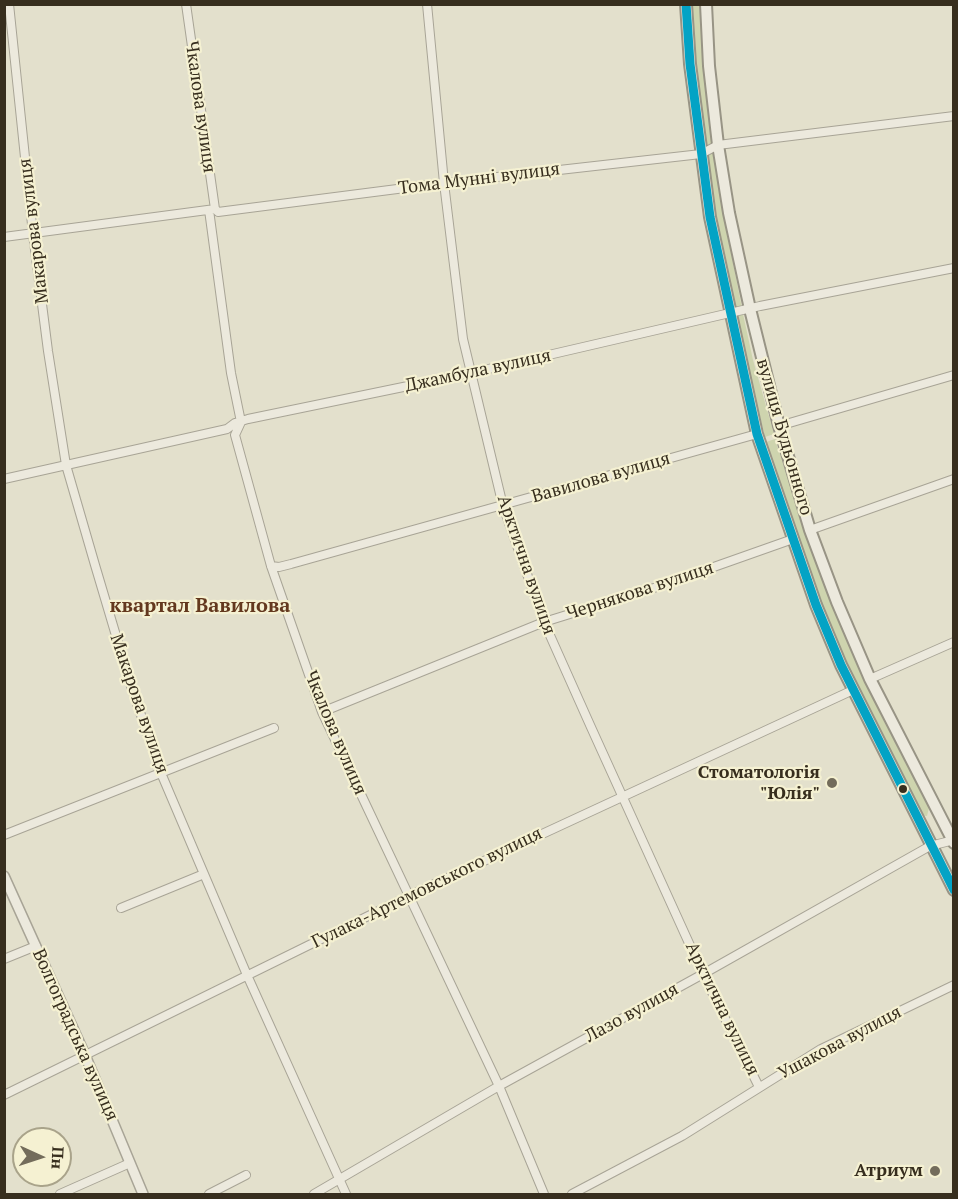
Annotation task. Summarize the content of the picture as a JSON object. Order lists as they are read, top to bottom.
{
  "streets": {
    "main road": ["вулиця Будьонного"],
    "street": [
      "Чкалова вулиця",
      "Тома Мунні вулиця",
      "Макарова вулиця",
      "Джамбула вулиця",
      "Вавилова вулиця",
      "Арктична вулиця",
      "Чернякова вулиця",
      "Гулака-Артемовського вулиця",
      "Лазо вулиця",
      "Волгоградська вулиця",
      "Ушакова вулиця"
    ]
  },
  "crossings": [
    ["Чкалова вулиця", "Тома Мунні вулиця"],
    ["Чкалова вулиця", "Джамбула вулиця"],
    ["Чкалова вулиця", "Вавилова вулиця"],
    ["Чкалова вулиця", "Чернякова вулиця"],
    ["Чкалова вулиця", "Гулака-Артемовського вулиця"],
    ["Чкалова вулиця", "Лазо вулиця"],
    ["Тома Мунні вулиця", "Макарова вулиця"],
    ["Тома Мунні вулиця", "вулиця Будьонного"],
    ["Тома Мунні вулиця", "Арктична вулиця"],
    ["Макарова вулиця", "Джамбула вулиця"],
    ["Макарова вулиця", "Гулака-Артемовського вулиця"],
    ["Макарова вулиця", "Лазо вулиця"],
    ["Джамбула вулиця", "вулиця Будьонного"],
    ["Джамбула вулиця", "Арктична вулиця"],
    ["вулиця Будьонного", "Вавилова вулиця"],
    ["вулиця Будьонного", "Чернякова вулиця"],
    ["вулиця Будьонного", "Гулака-Артемовського вулиця"],
    ["вулиця Будьонного", "Лазо вулиця"],
    ["Вавилова вулиця", "Арктична вулиця"],
    ["Арктична вулиця", "Чернякова вулиця"],
    ["Арктична вулиця", "Гулака-Артемовського вулиця"],
    ["Арктична вулиця", "Лазо вулиця"],
    ["Арктична вулиця", "Ушакова вулиця"],
    ["Гулака-Артемовського вулиця", "Волгоградська вулиця"]
  ],
  "districts": ["квартал Вавилова"],
  "places": ["Стоматологія \"Юлія\"", "Атриум"],
  "north": "right"
}
